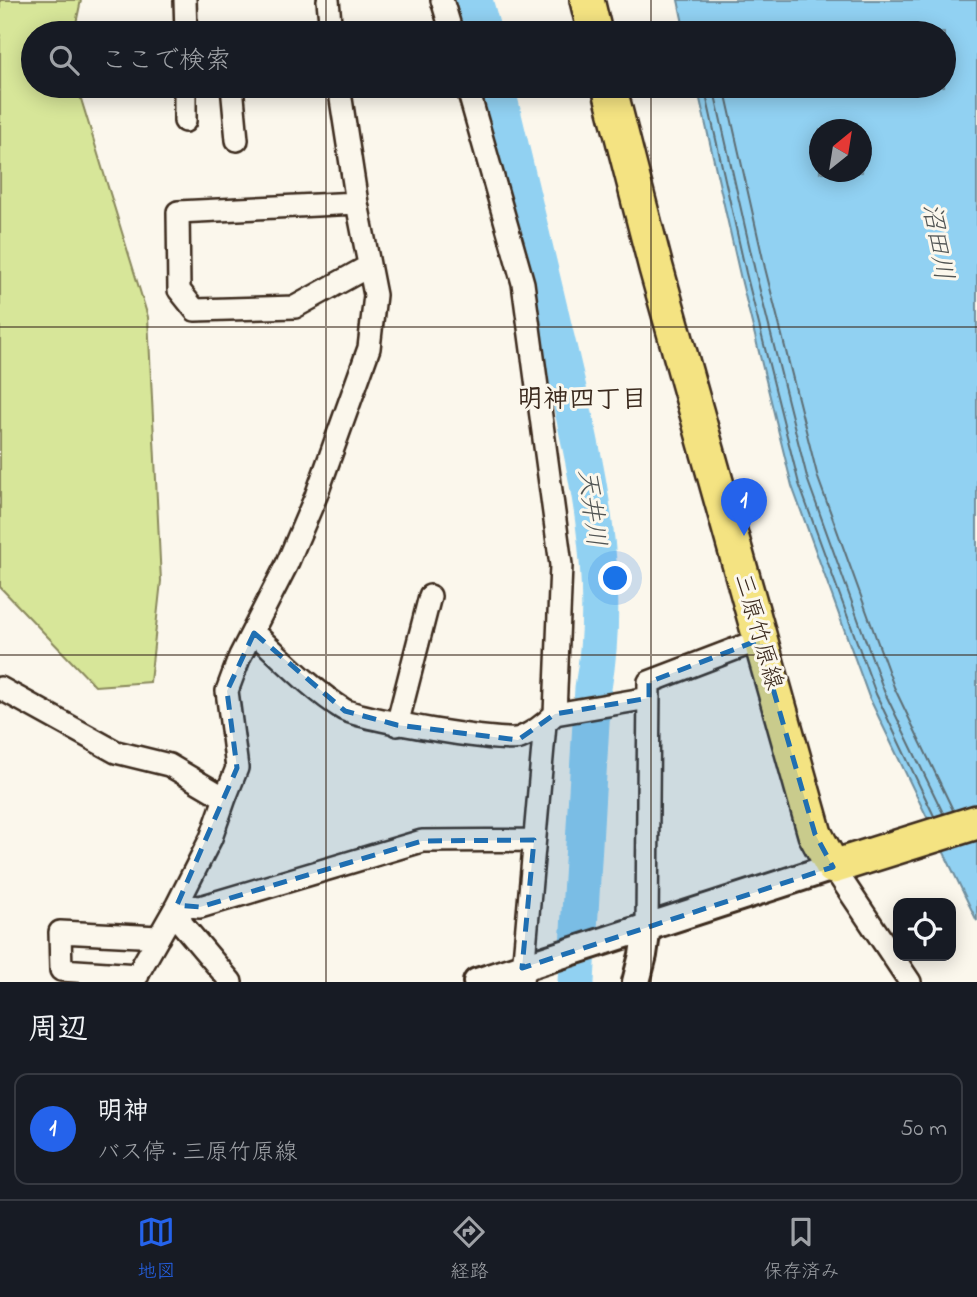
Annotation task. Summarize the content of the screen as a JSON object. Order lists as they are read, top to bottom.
{
  "streets": {
    "main road": ["三原竹原線"]
  },
  "districts": ["明神四丁目"],
  "water": ["沼田川", "天井川"],
  "north": "top right",
  "page": {
    "search": "ここで検索",
    "pins": "1",
    "heading": "周辺",
    "list": [
      {
        "mark": "1",
        "name": "明神",
        "note": "バス停 · 三原竹原線",
        "value": "50 m"
      }
    ],
    "nav": ["地図", "経路", "保存済み"]
  }
}
